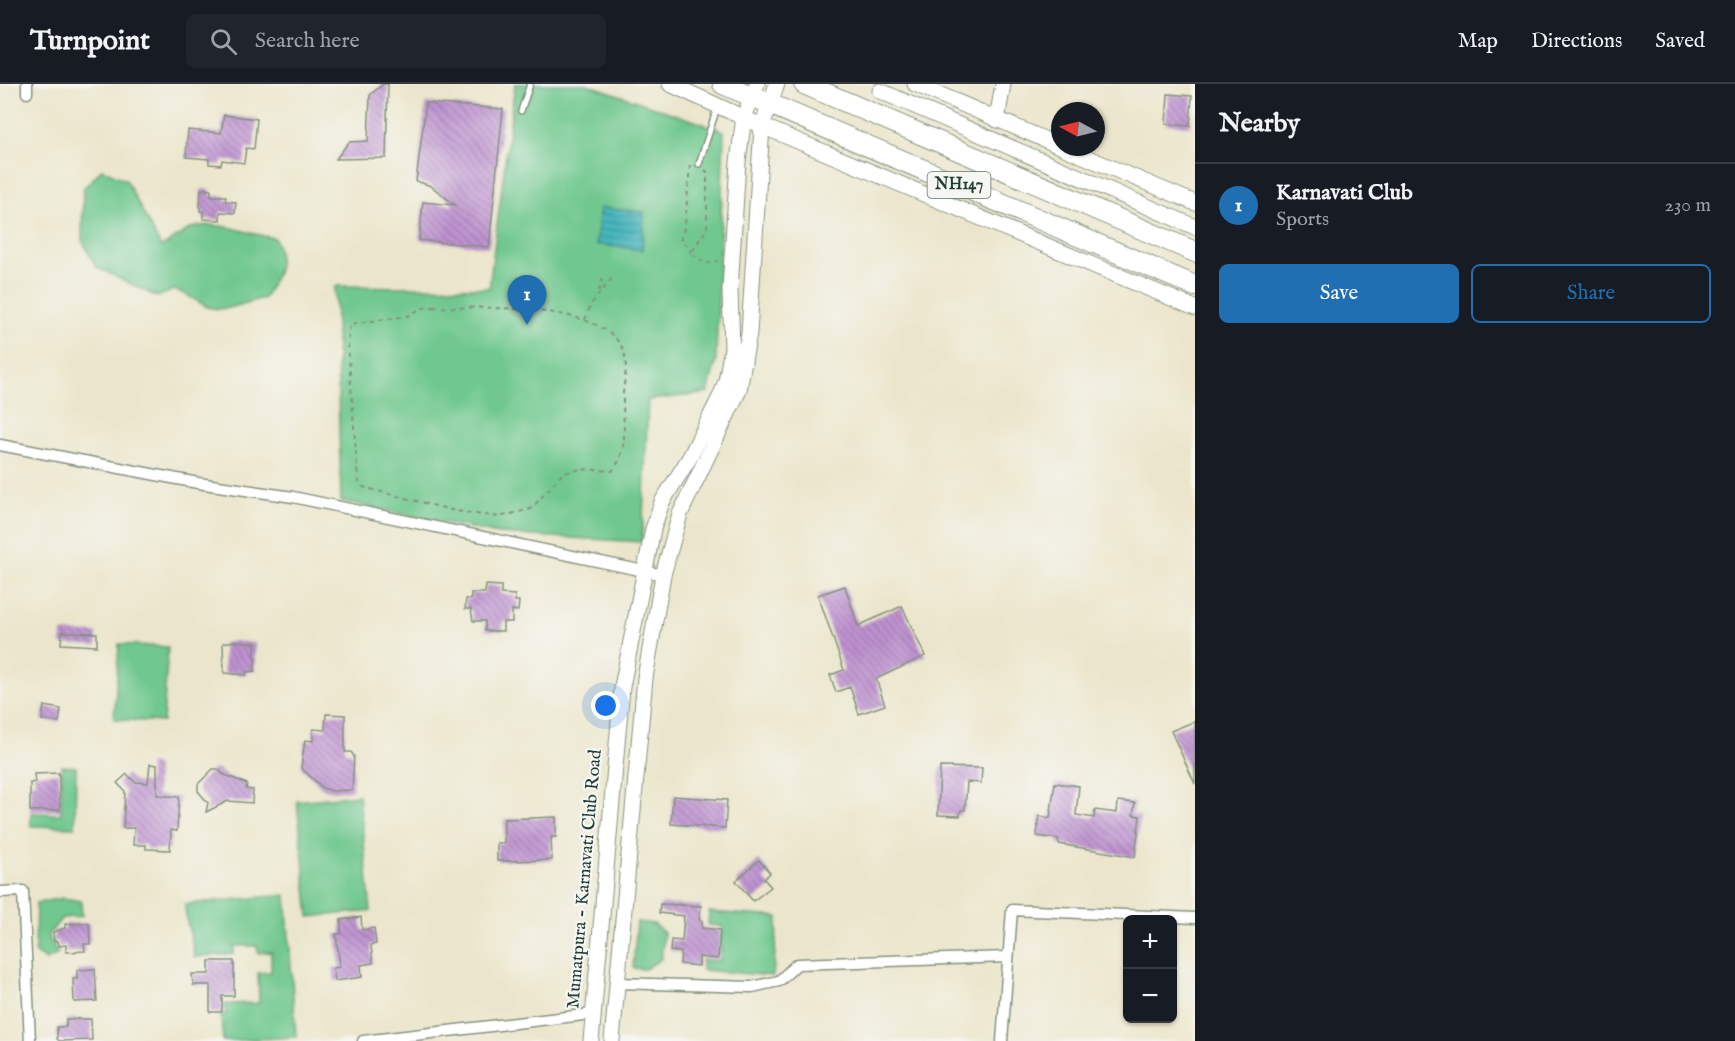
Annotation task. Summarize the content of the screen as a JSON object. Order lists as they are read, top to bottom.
{
  "streets": {
    "highway": ["NH147"],
    "street": ["Mumatpura - Karnavati Club Road"]
  },
  "crossings": [
    ["NH147", "Mumatpura - Karnavati Club Road"]
  ],
  "north": "left",
  "page": {
    "header": "Turnpoint",
    "search": "Search here",
    "nav": ["Map", "Directions", "Saved"],
    "heading": "Nearby",
    "list": [
      {
        "mark": "1",
        "name": "Karnavati Club",
        "note": "Sports",
        "value": "230 m"
      }
    ],
    "buttons": ["Save", "Share"],
    "pins": "1",
    "map_buttons": ["+", "−"]
  }
}
